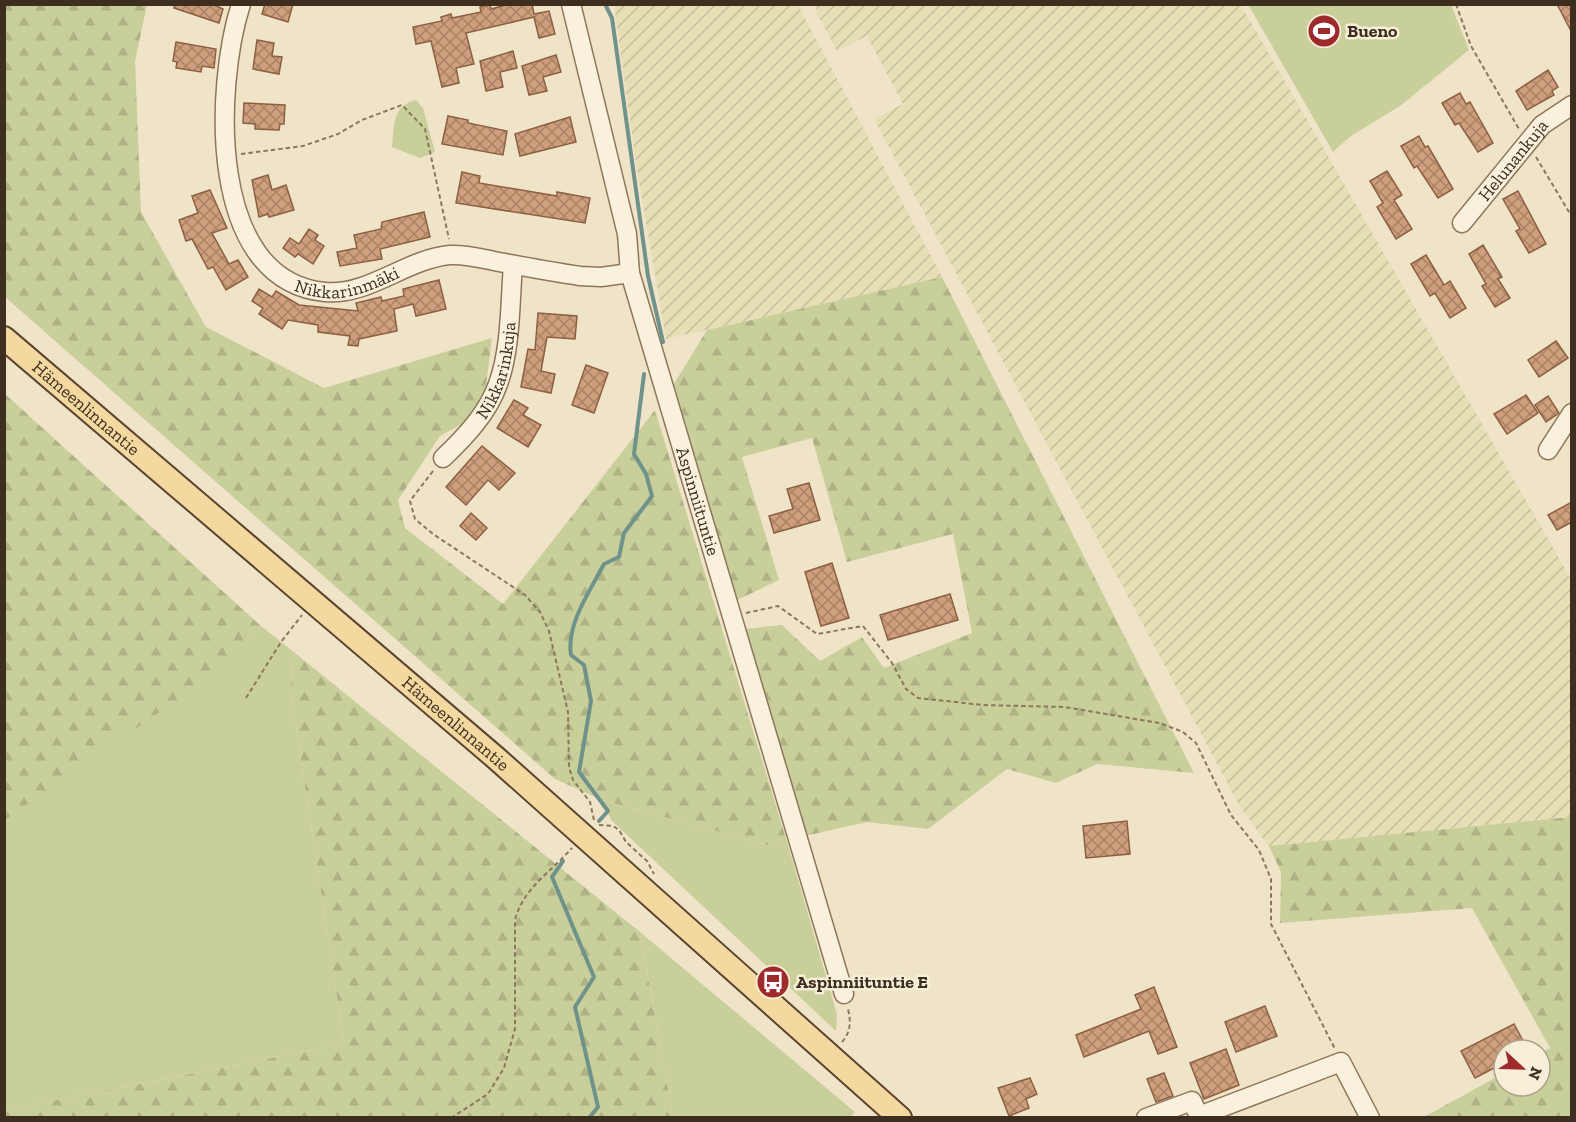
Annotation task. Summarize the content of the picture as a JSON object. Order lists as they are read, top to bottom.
{
  "streets": {
    "main road": ["Hämeenlinnantie"],
    "street": [
      "Helunankuja",
      "Nikkarinmäki",
      "Nikkarinkuja",
      "Aspinniituntie"
    ]
  },
  "crossings": [
    ["Nikkarinmäki", "Nikkarinkuja"],
    ["Nikkarinmäki", "Aspinniituntie"]
  ],
  "places": {
    "sports": ["Bueno"],
    "bus stop": ["Aspinniituntie E"]
  },
  "north": "right"
}
